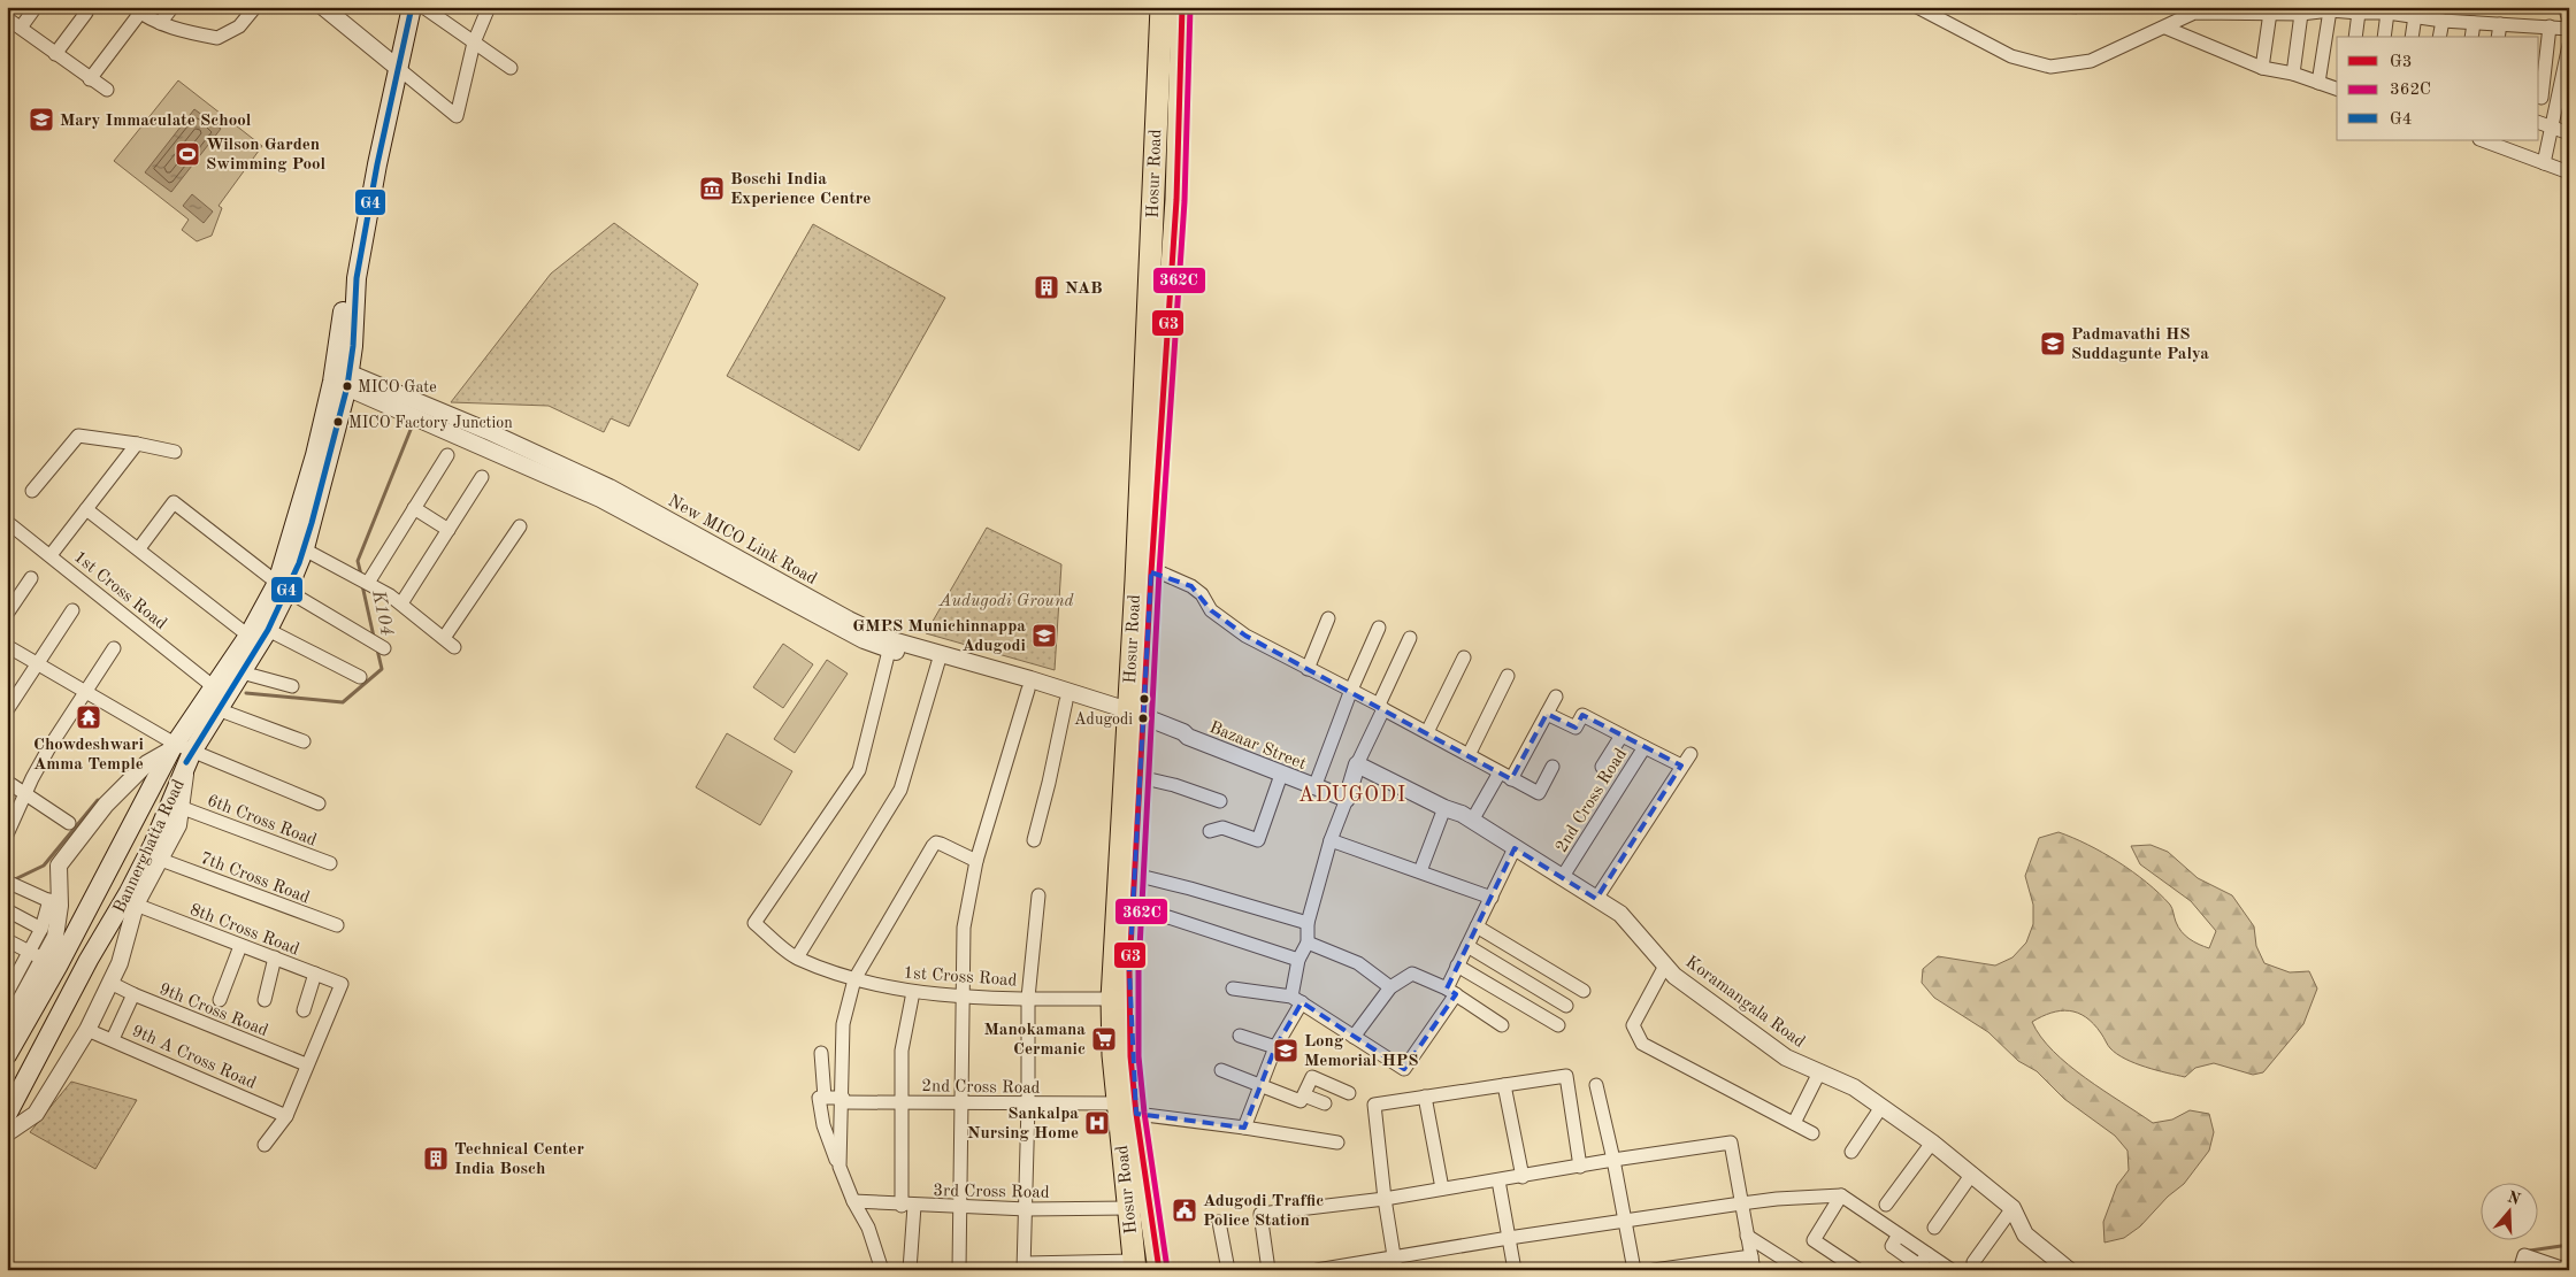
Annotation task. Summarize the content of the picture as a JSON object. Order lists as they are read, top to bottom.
{
  "streets": {
    "main road": ["Hosur Road", "Bannerghatta Road"],
    "street": [
      "New MICO Link Road",
      "1st Cross Road",
      "Bazaar Street",
      "2nd Cross Road",
      "6th Cross Road",
      "7th Cross Road",
      "8th Cross Road",
      "Koramangala Road",
      "9th Cross Road",
      "9th A Cross Road",
      "3rd Cross Road"
    ]
  },
  "crossings": [
    ["Hosur Road", "New MICO Link Road"],
    ["Hosur Road", "1st Cross Road"],
    ["Hosur Road", "Bazaar Street"],
    ["Hosur Road", "2nd Cross Road"],
    ["Hosur Road", "3rd Cross Road"],
    ["New MICO Link Road", "1st Cross Road"],
    ["New MICO Link Road", "Bazaar Street"],
    ["New MICO Link Road", "Bannerghatta Road"],
    ["1st Cross Road", "Bannerghatta Road"],
    ["2nd Cross Road", "Koramangala Road"],
    ["8th Cross Road", "9th Cross Road"]
  ],
  "districts": ["ADUGODI"],
  "water": ["K104"],
  "parks": ["Audugodi Ground"],
  "places": {
    "school or university": [
      "Mary Immaculate School",
      "Padmavathi HS Suddagunte Palya",
      "GMPS Munichinnappa Adugodi",
      "Long Memorial HPS"
    ],
    "sports": ["Wilson Garden Swimming Pool"],
    "museum": ["Boschi India Experience Centre"],
    "building": ["NAB", "Technical Center India Bosch"],
    "other": ["MICO Gate", "MICO Factory Junction", "Adugodi"],
    "temple": ["Chowdeshwari Amma Temple"],
    "supermarket": ["Manokamana Cermanic"],
    "hospital": ["Sankalpa Nursing Home"],
    "public building": ["Adugodi Traffic Police Station"]
  },
  "lines": ["transit line G3", "transit line 362C", "transit line G4"],
  "legend": ["G3", "362C", "G4"],
  "north": "top"
}
